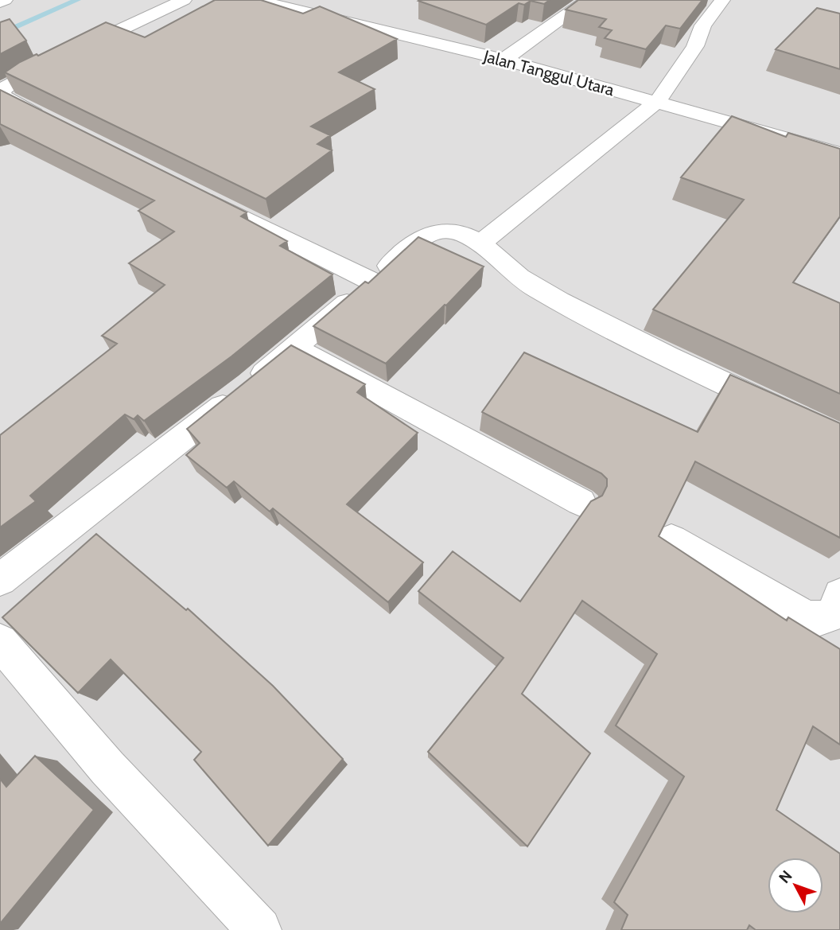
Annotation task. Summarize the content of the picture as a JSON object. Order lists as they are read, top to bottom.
{
  "streets": {
    "street": ["Jalan Tanggul Utara"]
  },
  "north": "top left"
}
